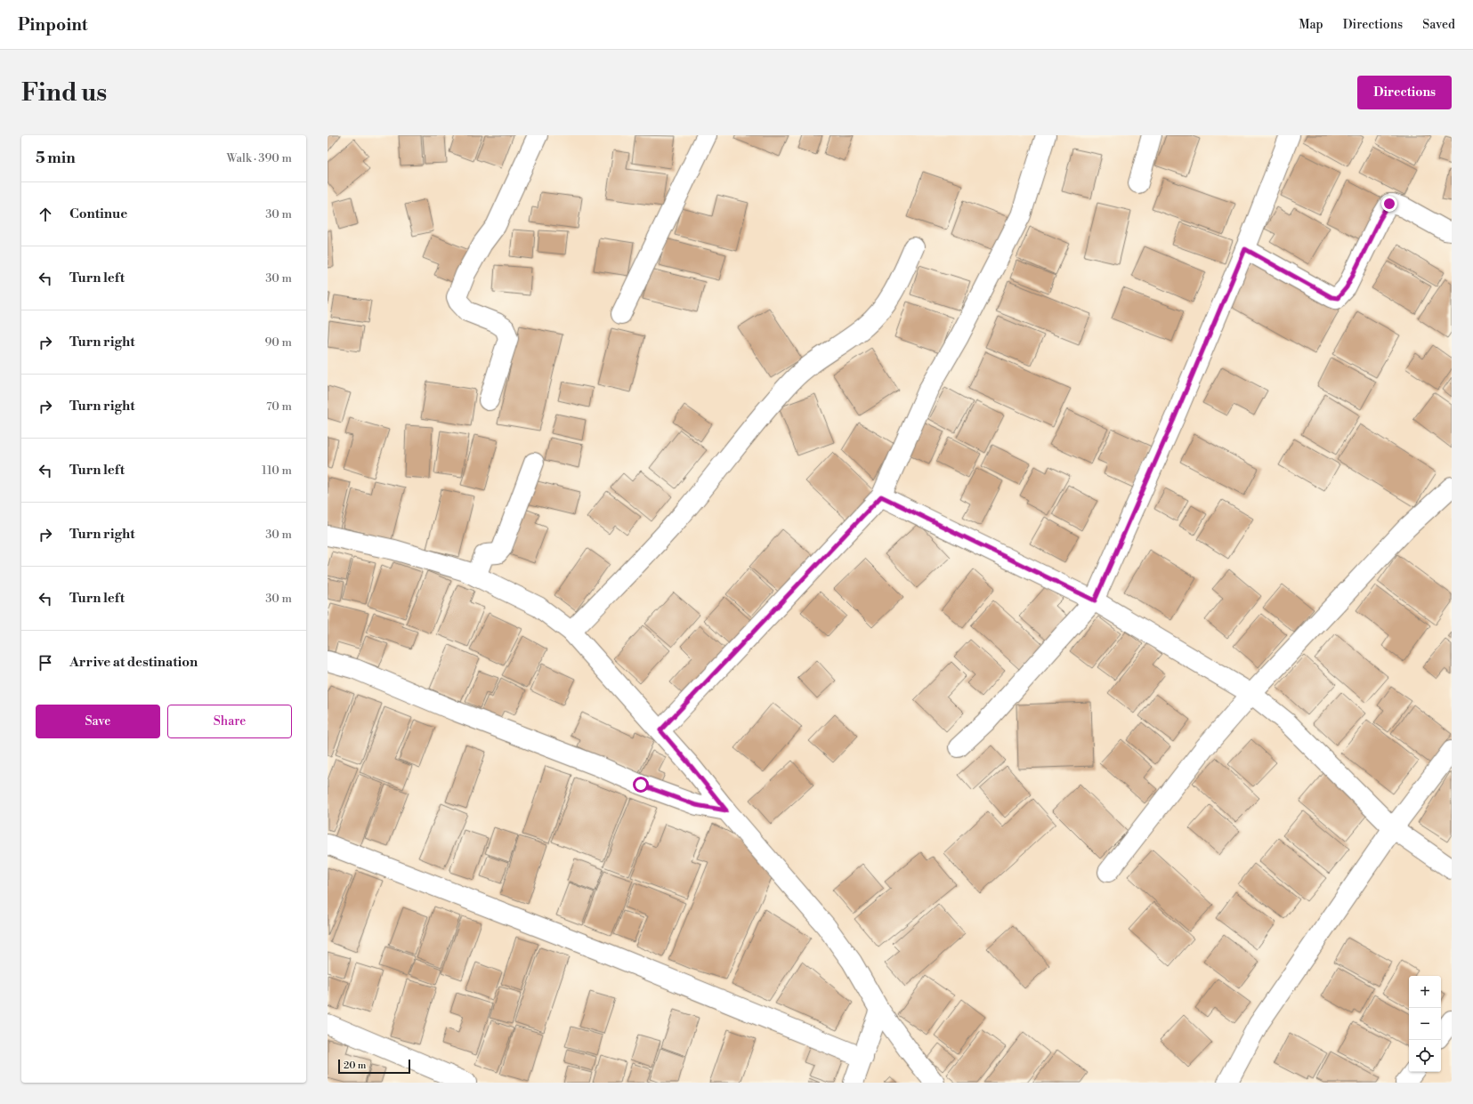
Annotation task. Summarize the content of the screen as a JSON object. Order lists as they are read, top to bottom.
{
  "scale_bar": "20 m",
  "page": {
    "header": "Pinpoint",
    "nav": ["Map", "Directions", "Saved"],
    "buttons": [
      "Directions",
      ["Save", "Share"]
    ],
    "title": "Find us",
    "heading": ["5 min", "Walk · 390 m"],
    "list": [
      ["Continue", "30 m"],
      ["Turn left", "30 m"],
      ["Turn right", "90 m"],
      ["Turn right", "70 m"],
      ["Turn left", "110 m"],
      ["Turn right", "30 m"],
      ["Turn left", "30 m"],
      "Arrive at destination"
    ],
    "map_buttons": ["+", "−"],
    "scale": "20 m"
  }
}
